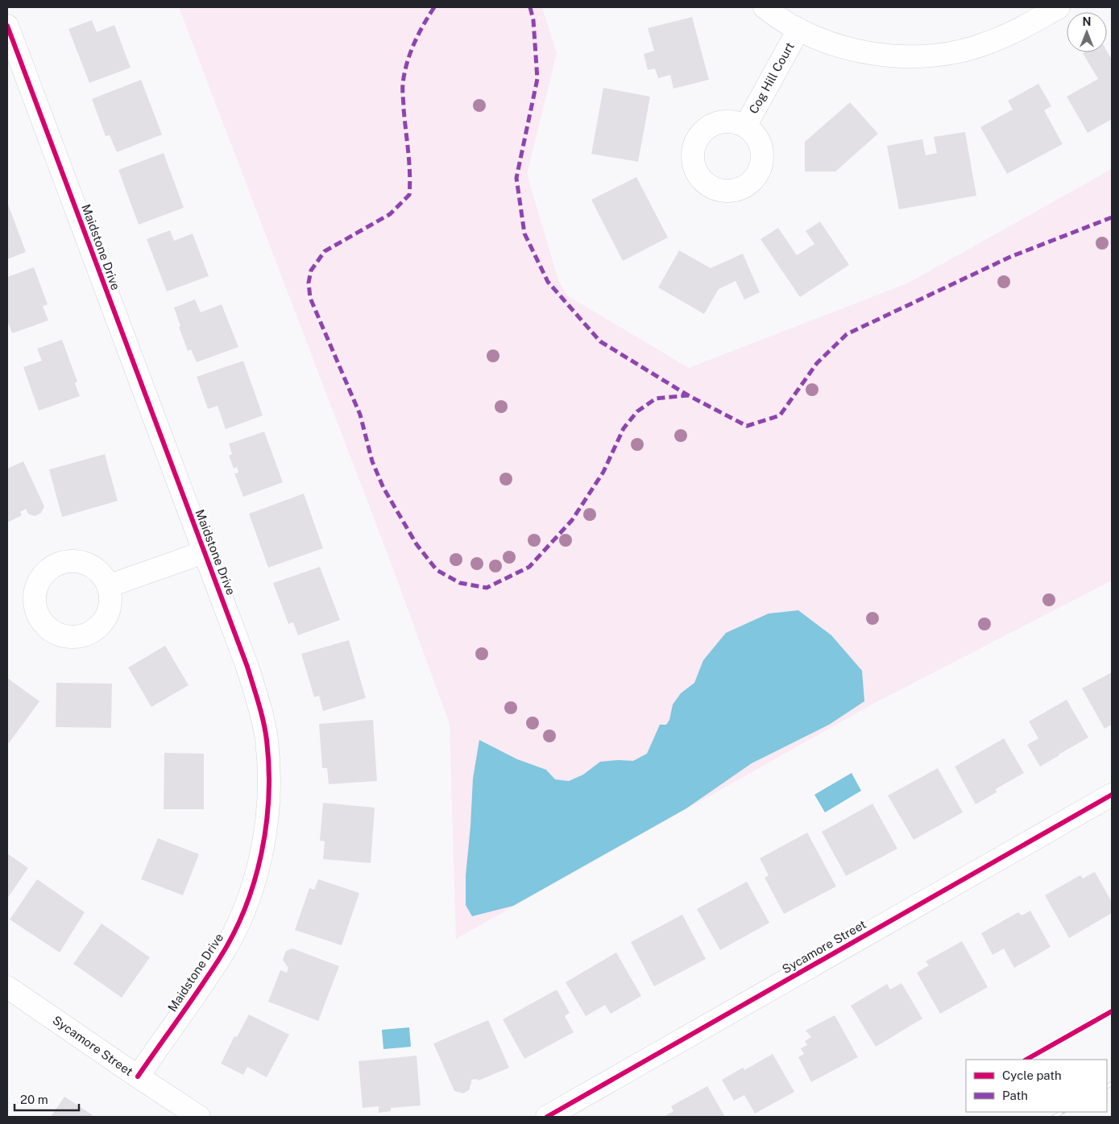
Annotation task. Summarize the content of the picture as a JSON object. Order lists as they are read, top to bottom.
{
  "streets": {
    "street": ["Cog Hill Court", "Maidstone Drive", "Sycamore Street"]
  },
  "crossings": [
    ["Maidstone Drive", "Sycamore Street"]
  ],
  "legend": ["Cycle path", "Path"],
  "scale_bar": "20 m",
  "north": "top"
}
